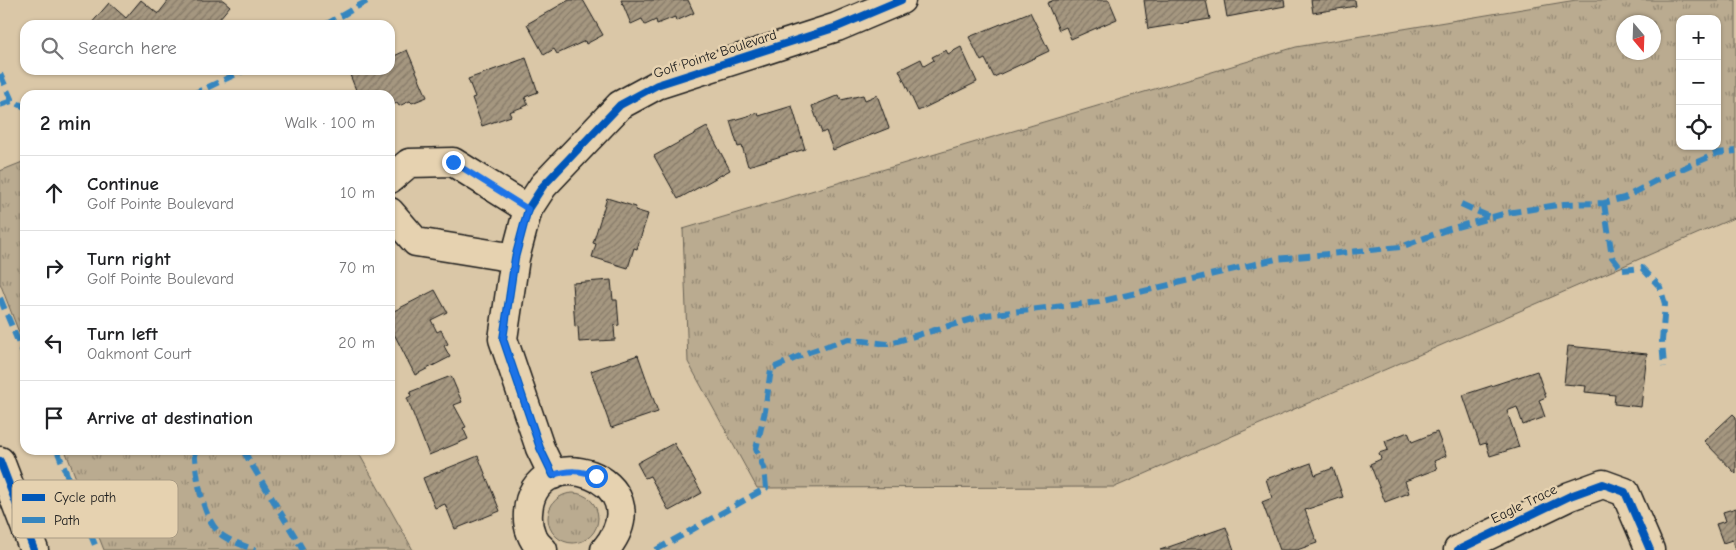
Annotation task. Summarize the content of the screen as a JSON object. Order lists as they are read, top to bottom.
{
  "streets": {
    "street": ["Golf Pointe Boulevard", "Eagle Trace"]
  },
  "legend": ["Cycle path", "Path"],
  "north": "bottom",
  "page": {
    "map_buttons": ["+", "−"],
    "search": "Search here",
    "heading": ["2 min", "Walk · 100 m"],
    "list": [
      ["Continue", "Golf Pointe Boulevard", "10 m"],
      ["Turn right", "Golf Pointe Boulevard", "70 m"],
      ["Turn left", "Oakmont Court", "20 m"],
      "Arrive at destination"
    ]
  }
}
